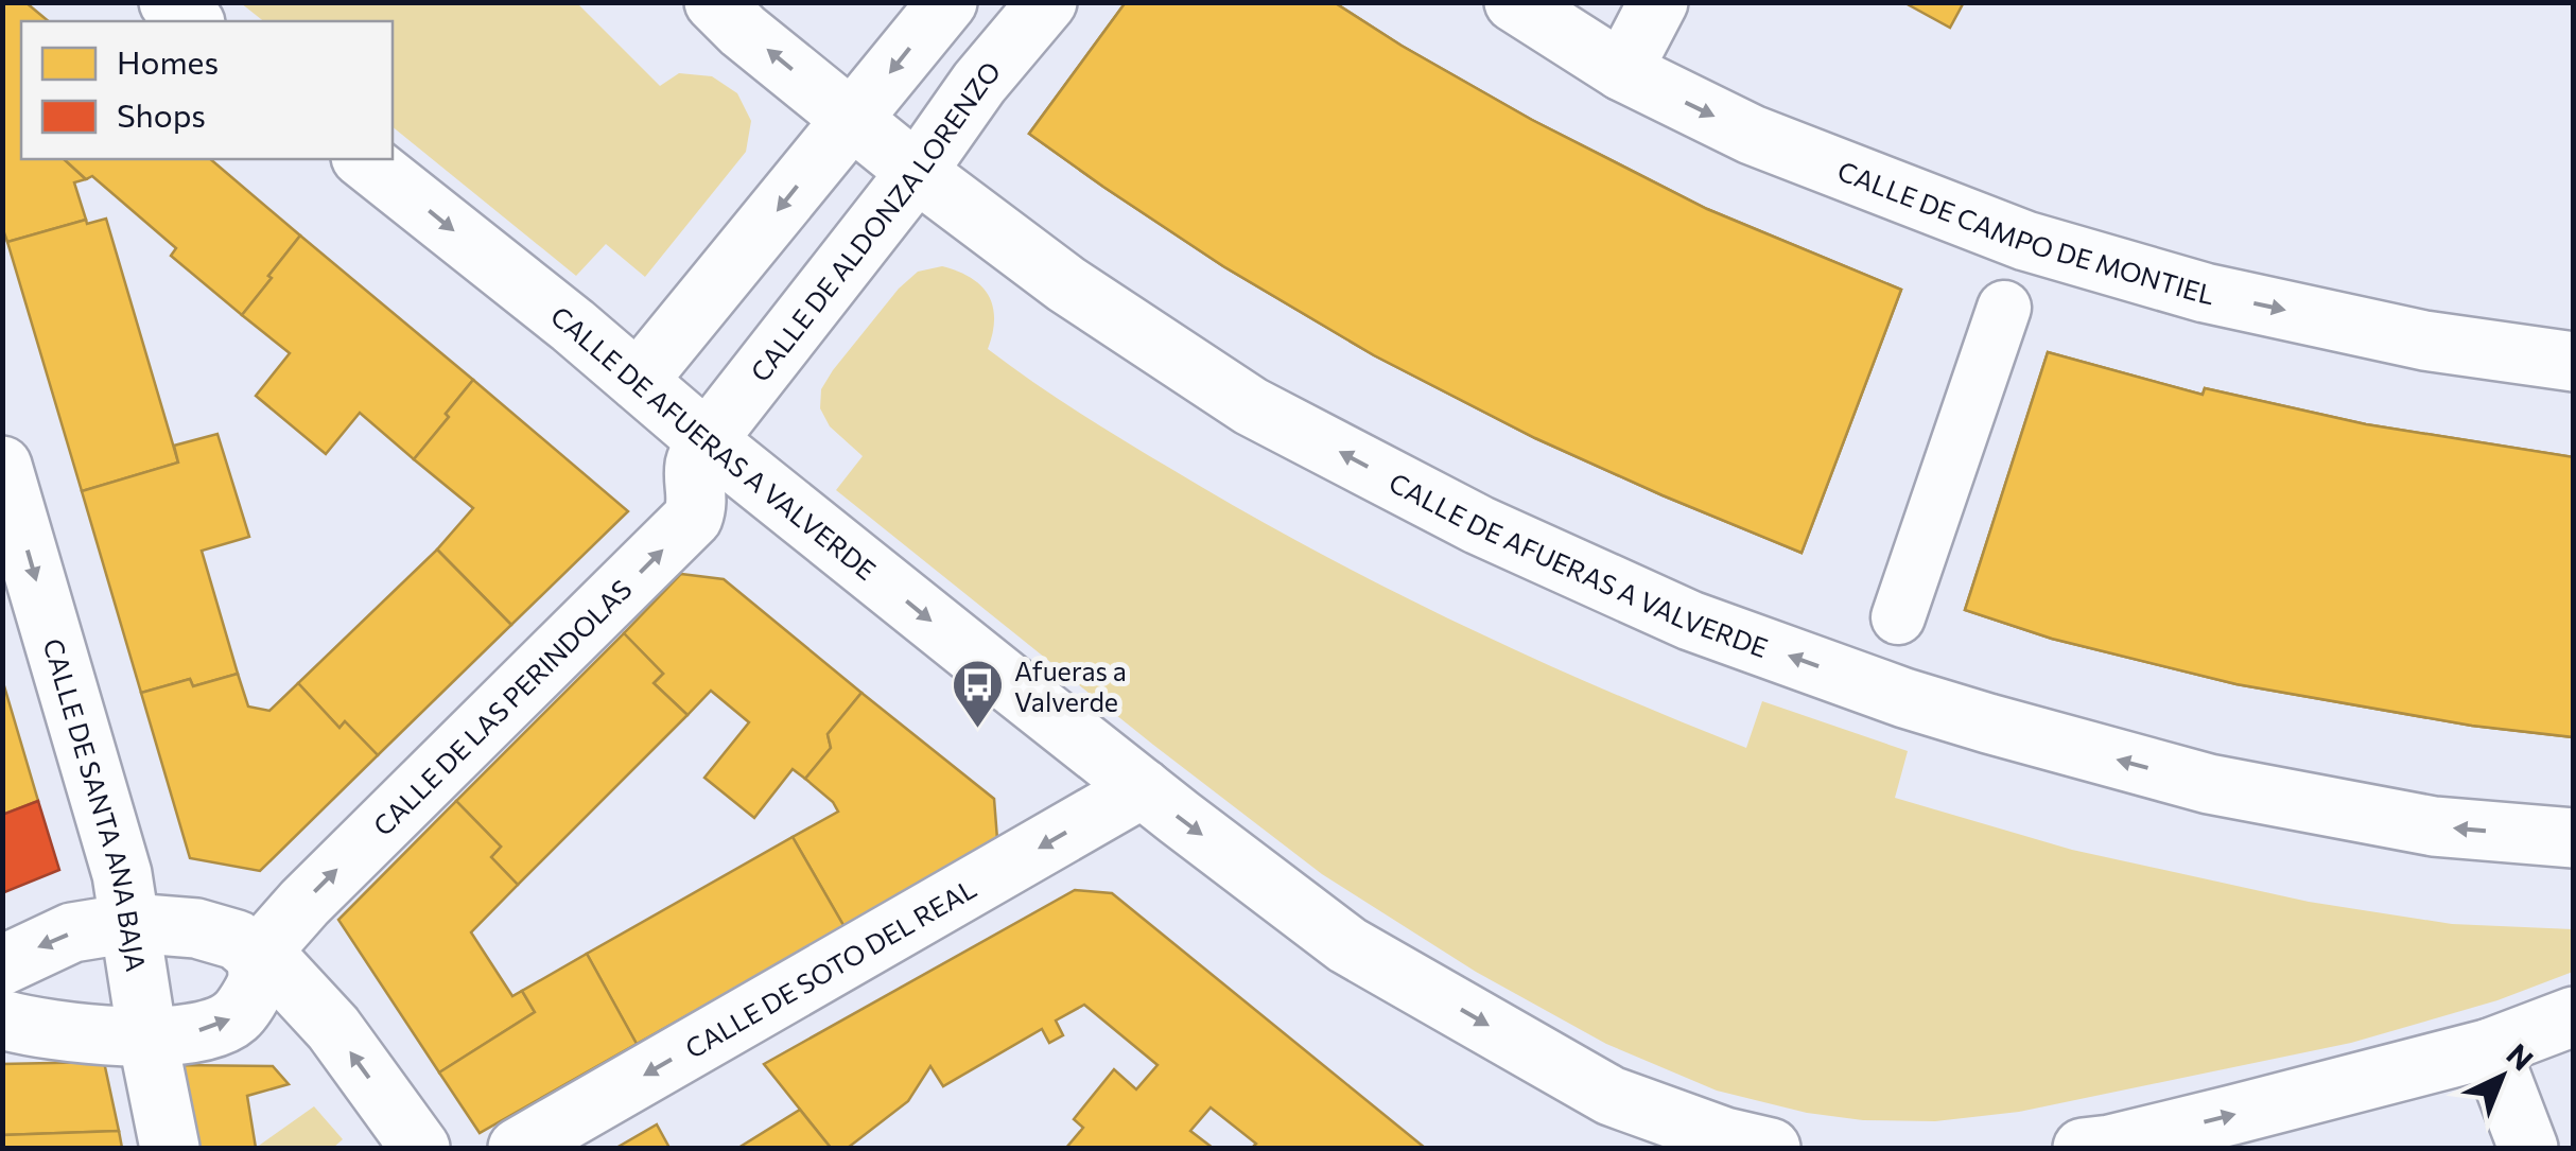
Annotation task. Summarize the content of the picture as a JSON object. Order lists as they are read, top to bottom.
{
  "streets": {
    "street": [
      "CALLE DE ALDONZA LORENZO",
      "CALLE DE CAMPO DE MONTIEL",
      "CALLE DE AFUERAS A VALVERDE",
      "CALLE DE LAS PERINDOLAS",
      "CALLE DE SANTA ANA BAJA",
      "CALLE DE SOTO DEL REAL"
    ]
  },
  "crossings": [
    ["CALLE DE ALDONZA LORENZO", "CALLE DE AFUERAS A VALVERDE"],
    ["CALLE DE ALDONZA LORENZO", "CALLE DE LAS PERINDOLAS"],
    ["CALLE DE AFUERAS A VALVERDE", "CALLE DE LAS PERINDOLAS"],
    ["CALLE DE AFUERAS A VALVERDE", "CALLE DE SOTO DEL REAL"]
  ],
  "one_way": [
    "CALLE DE CAMPO DE MONTIEL",
    "CALLE DE LAS PERINDOLAS",
    "CALLE DE SANTA ANA BAJA",
    "CALLE DE SOTO DEL REAL"
  ],
  "places": {
    "bus stop": ["Afueras a Valverde"]
  },
  "legend": ["Homes", "Shops"],
  "north": "top right"
}
